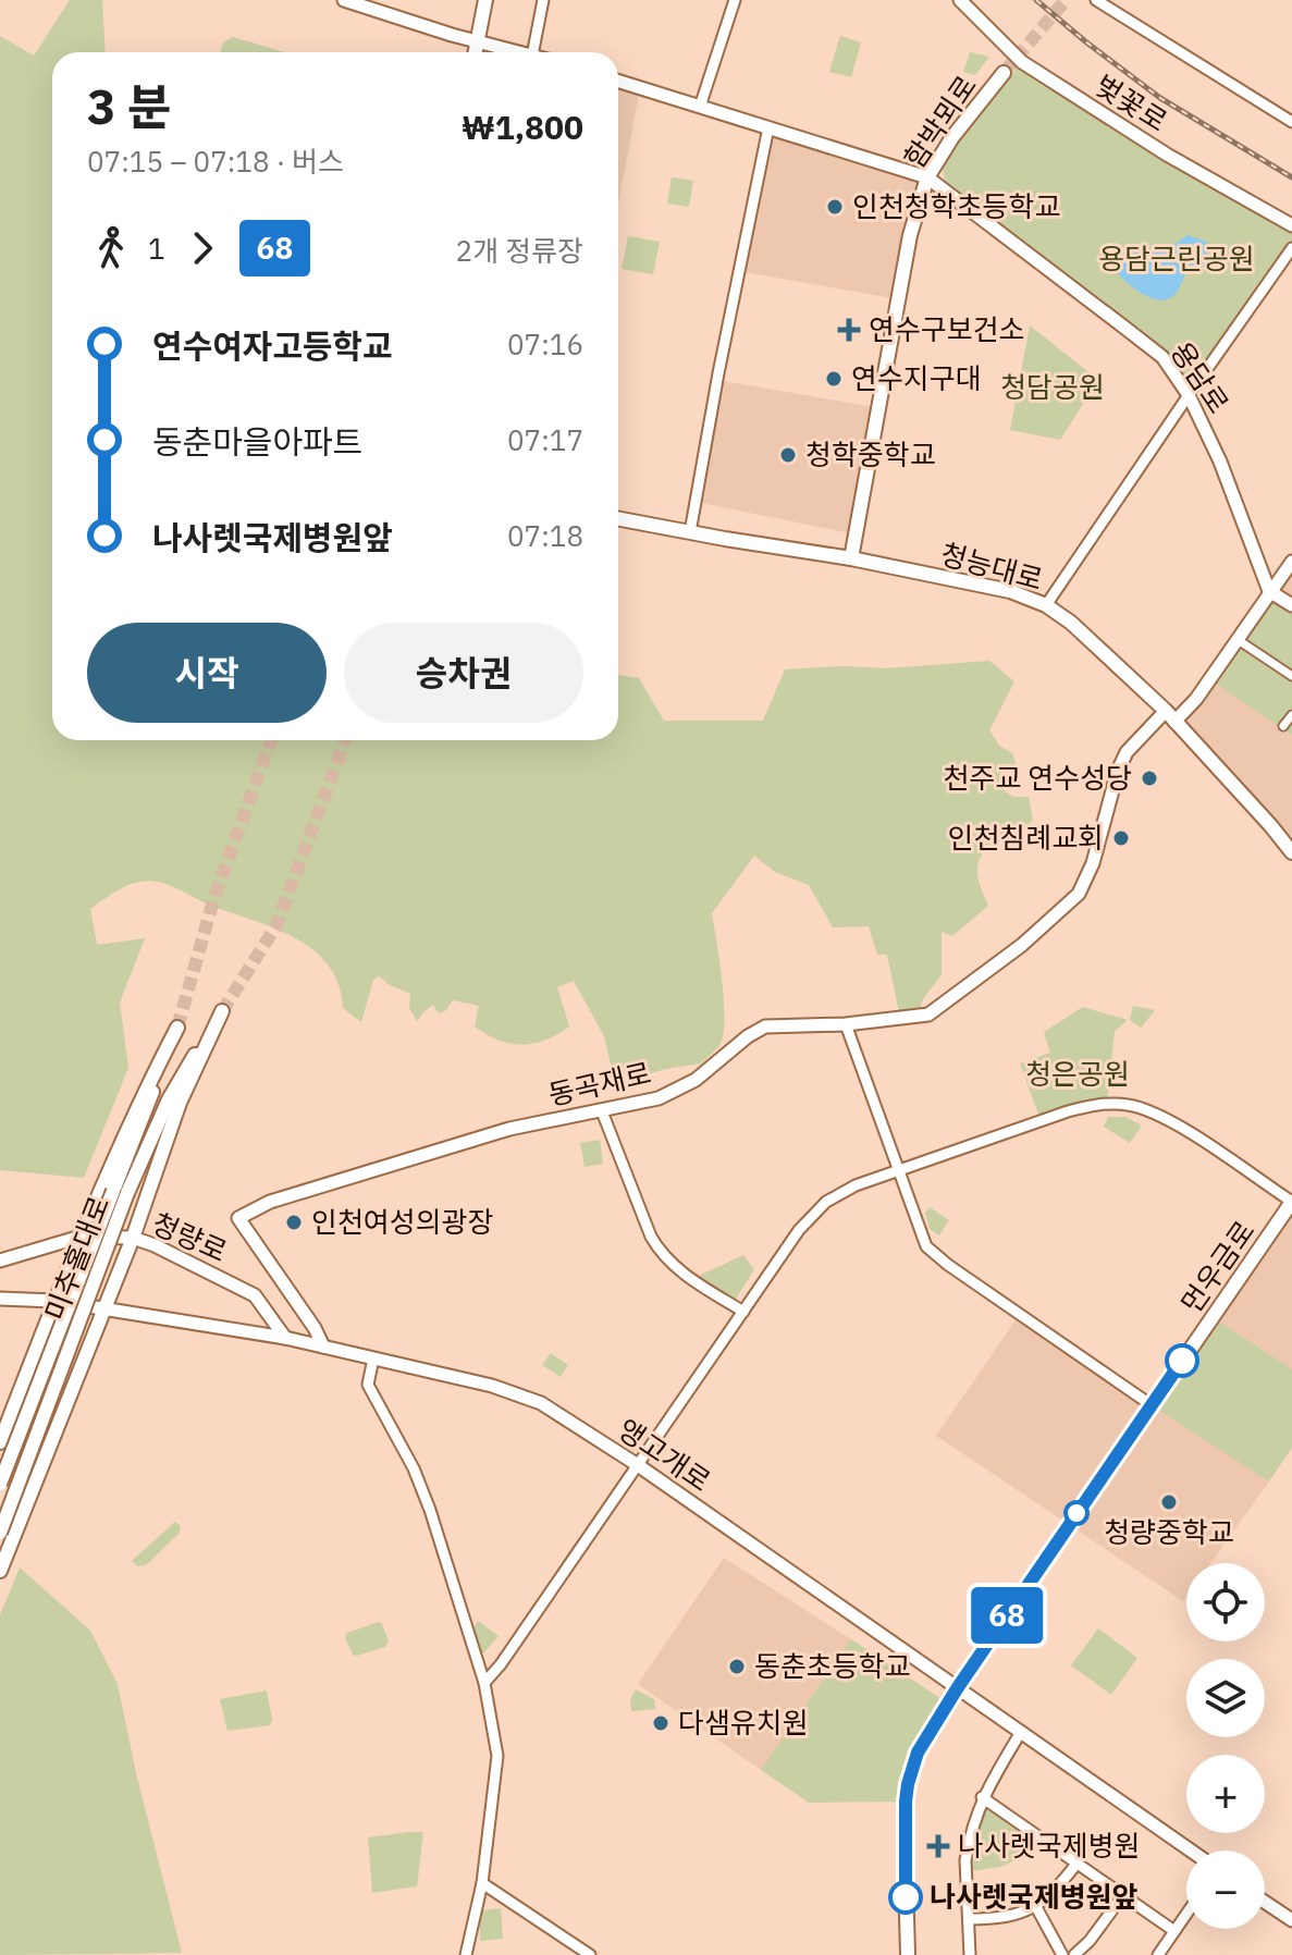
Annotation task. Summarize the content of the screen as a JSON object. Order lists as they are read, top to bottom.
{
  "streets": {
    "main road": [
      "함박뫼로",
      "청능대로",
      "미추홀대로",
      "먼우금로"
    ],
    "street": [
      "벚꽃로",
      "용담로",
      "동곡재로",
      "청량로",
      "앵고개로"
    ]
  },
  "crossings": [
    ["함박뫼로", "용담로"],
    ["함박뫼로", "청능대로"],
    ["용담로", "동곡재로"],
    ["청능대로", "동곡재로"],
    ["동곡재로", "앵고개로"],
    ["청량로", "미추홀대로"],
    ["청량로", "앵고개로"],
    ["먼우금로", "앵고개로"]
  ],
  "parks": ["용담근린공원", "청담공원", "청은공원"],
  "places": {
    "other": [
      "인천청학초등학교",
      "연수지구대",
      "청학중학교",
      "천주교 연수성당",
      "인천침례교회",
      "인천여성의광장",
      "청량중학교",
      "동춘초등학교",
      "다샘유치원",
      "나사렛국제병원앞"
    ],
    "health": ["연수구보건소", "나사렛국제병원"]
  },
  "lines": ["bus line 68"],
  "page": {
    "on_map": "68",
    "heading": ["3 분", "07:15 – 07:18 · 버스", "₩1,800"],
    "legs": ["1", "68", "2개 정류장"],
    "list": [
      {
        "name": "연수여자고등학교",
        "value": "07:16"
      },
      {
        "name": "동춘마을아파트",
        "value": "07:17"
      },
      {
        "name": "나사렛국제병원앞",
        "value": "07:18"
      }
    ],
    "buttons": ["시작", "승차권"],
    "map_buttons": ["+", "−"]
  }
}
